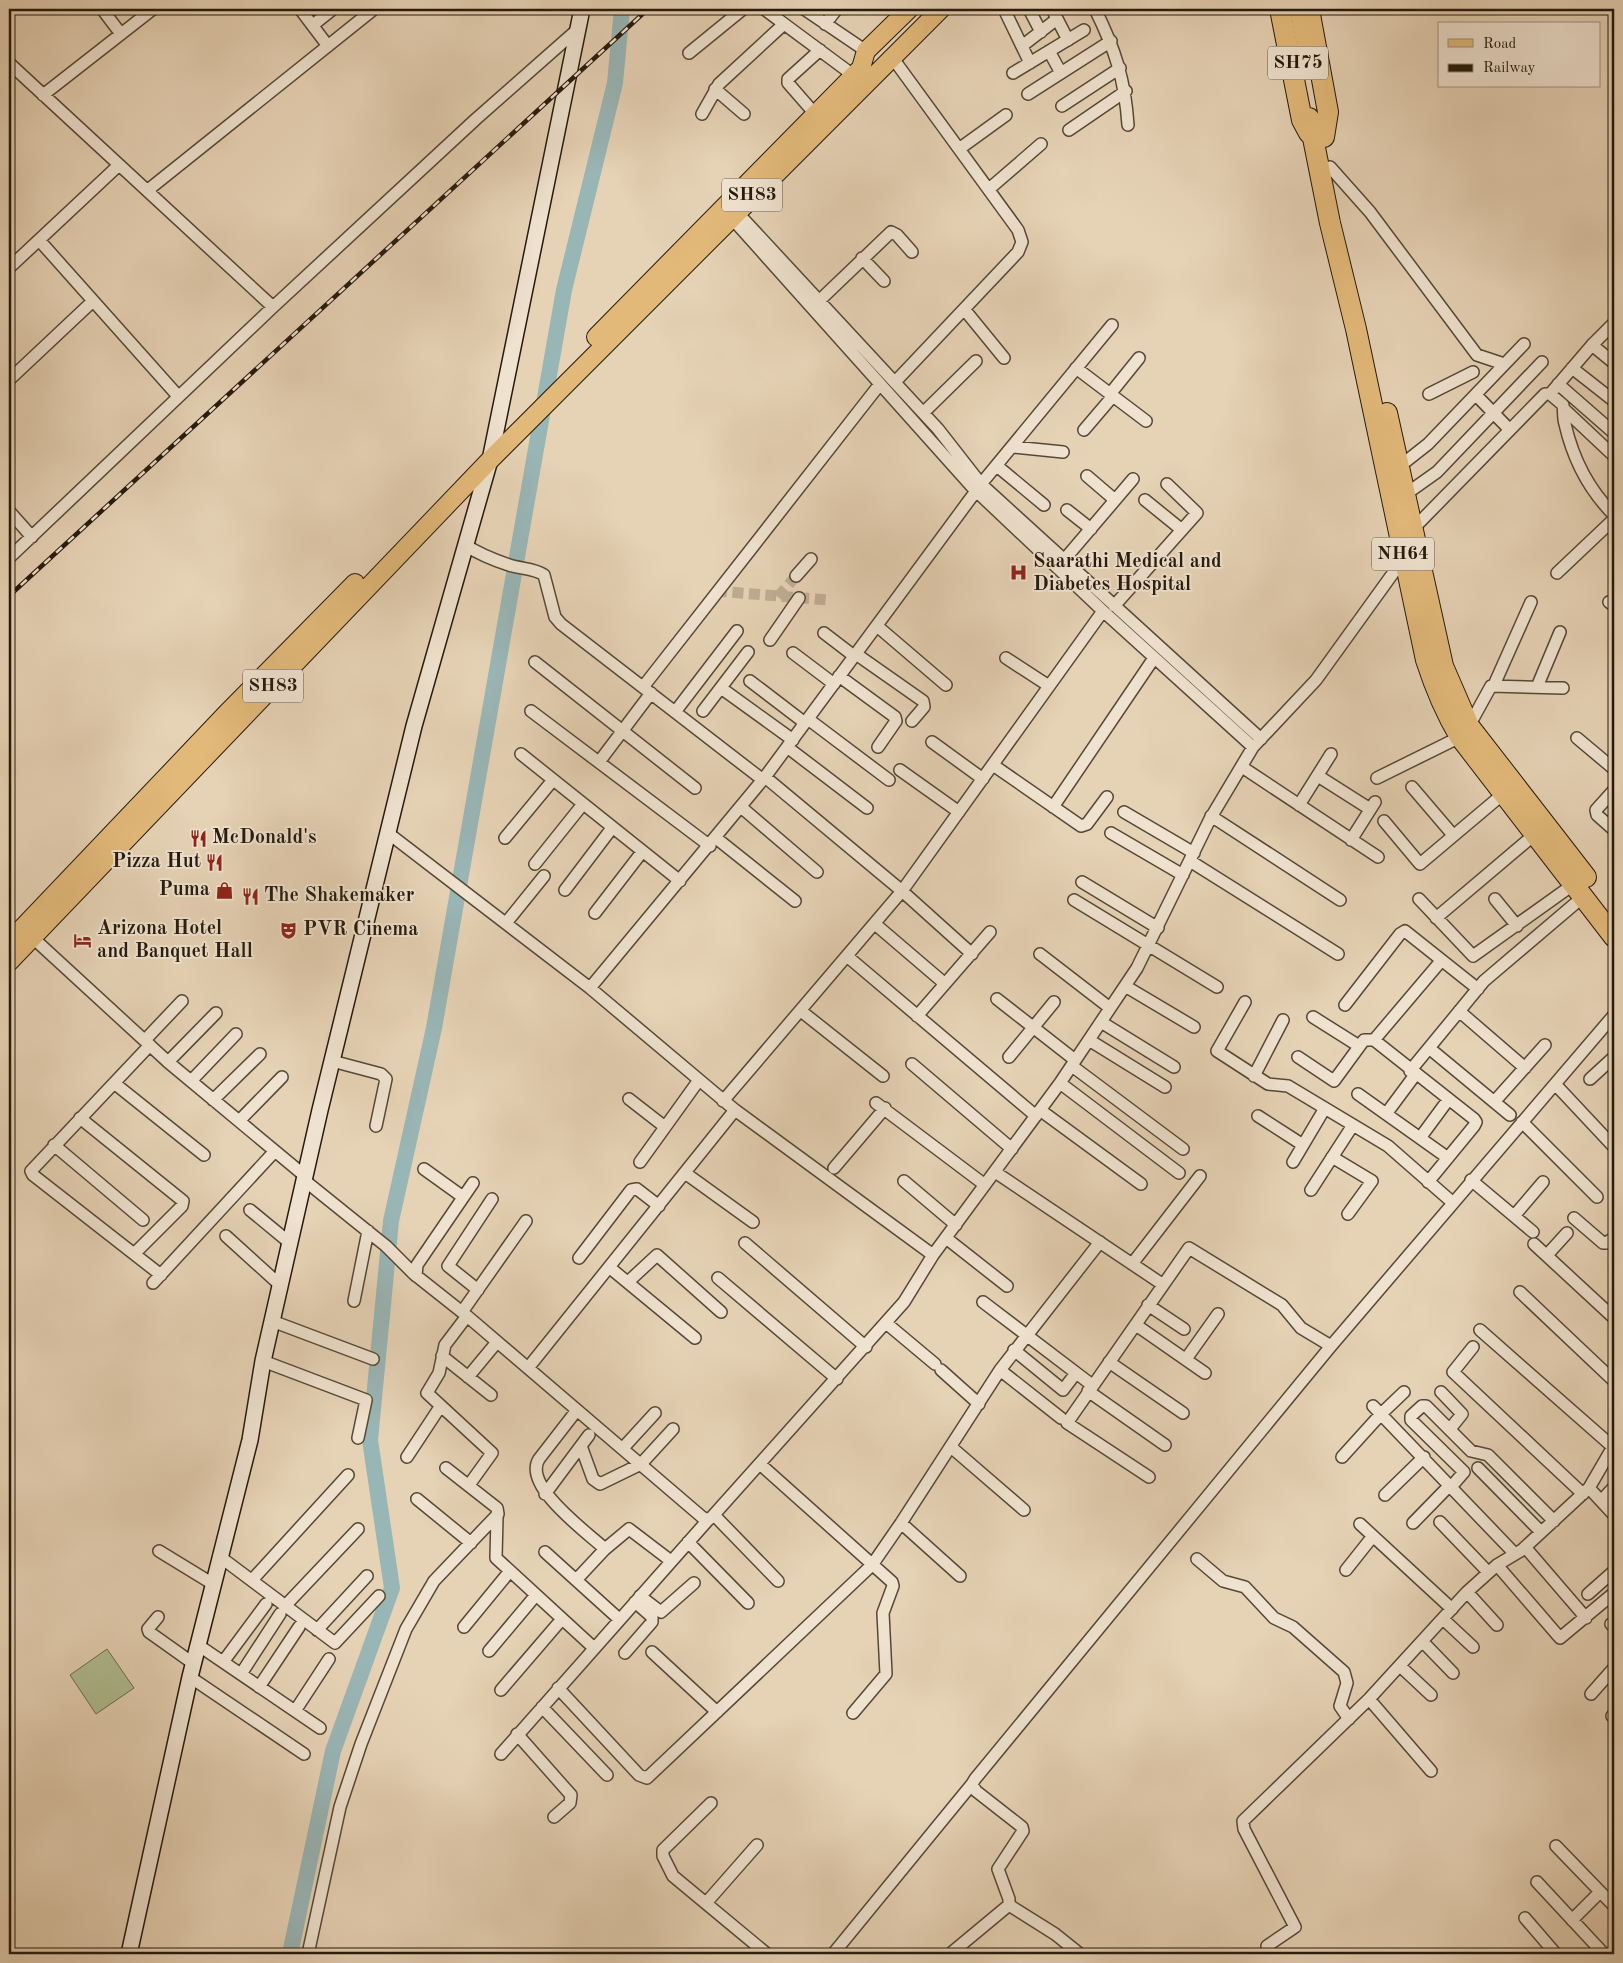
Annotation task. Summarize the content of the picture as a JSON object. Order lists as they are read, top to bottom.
{
  "streets": {
    "highway": ["NH64"],
    "main road": ["SH75", "SH83"]
  },
  "crossings": [
    ["SH75", "NH64"]
  ],
  "places": {
    "hospital": ["Saarathi Medical and Diabetes Hospital"],
    "restaurant": ["McDonald's", "Pizza Hut", "The Shakemaker"],
    "shop": ["Puma"],
    "theatre": ["PVR Cinema"],
    "hotel": ["Arizona Hotel and Banquet Hall"]
  },
  "legend": ["Road", "Railway"]
}
